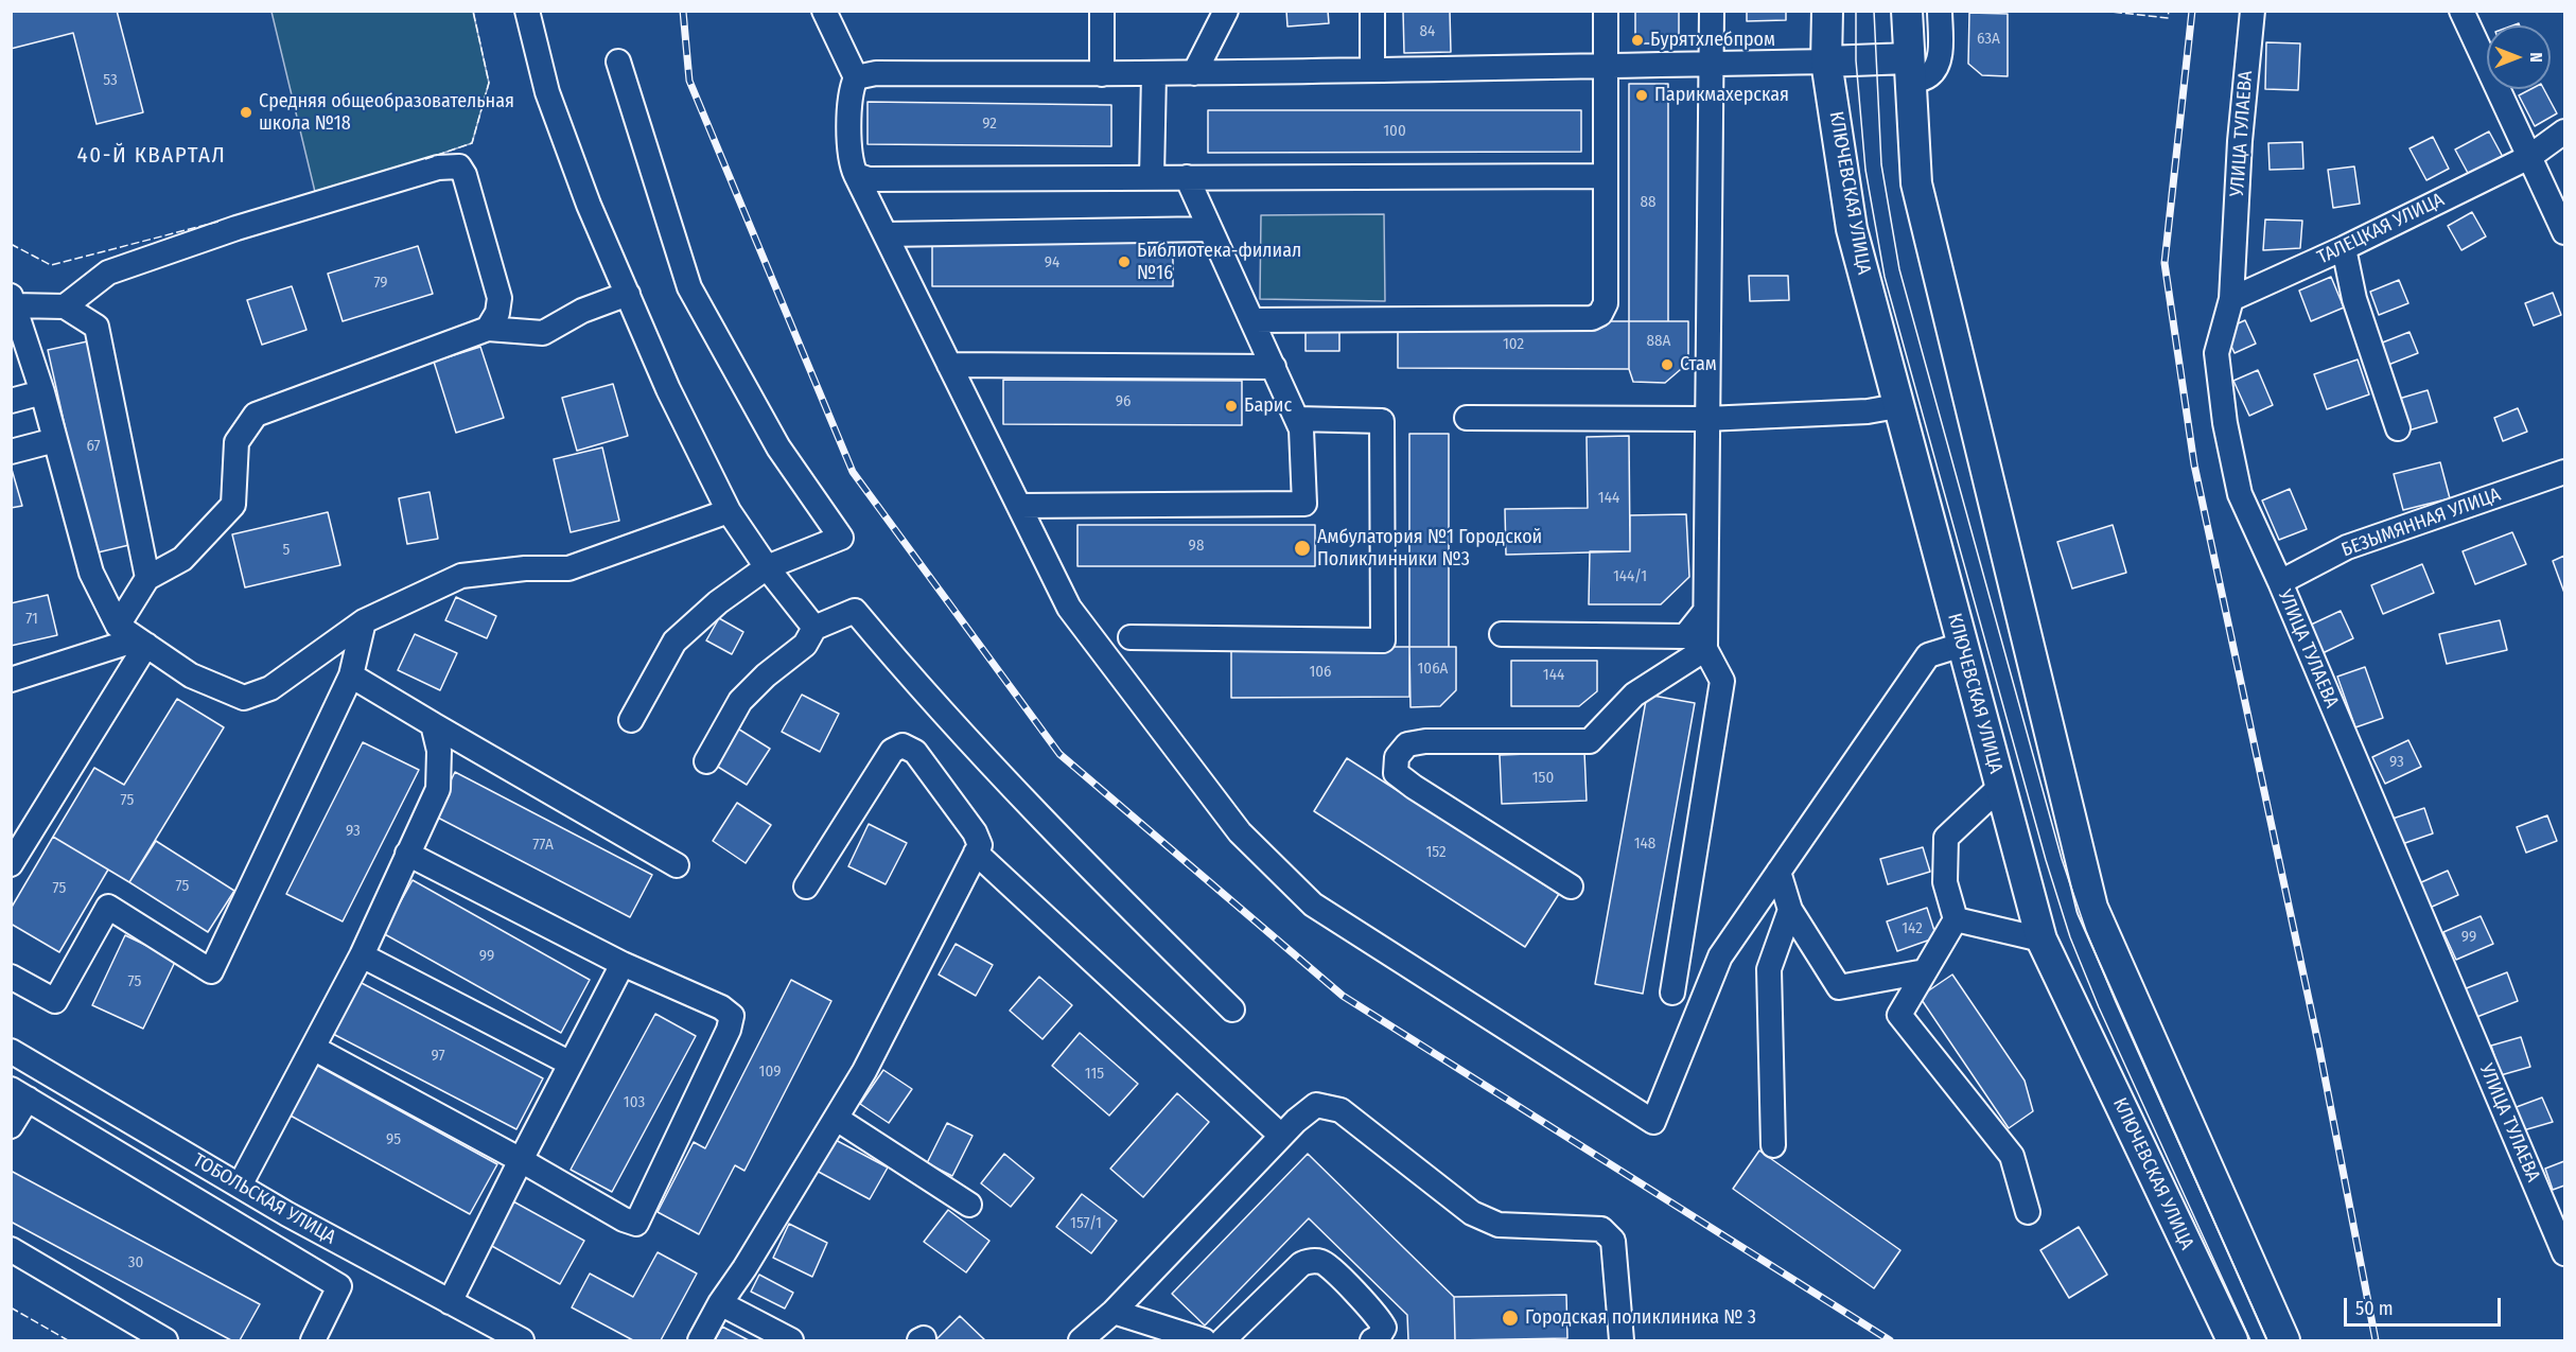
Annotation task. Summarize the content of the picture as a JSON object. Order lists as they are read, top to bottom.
{
  "streets": {
    "main road": ["КЛЮЧЕВСКАЯ УЛИЦА"],
    "street": [
      "УЛИЦА ТУЛАЕВА",
      "ТАЛЕЦКАЯ УЛИЦА",
      "БЕЗЫМЯННАЯ УЛИЦА",
      "ТОБОЛЬСКАЯ УЛИЦА"
    ]
  },
  "crossings": [
    ["УЛИЦА ТУЛАЕВА", "ТАЛЕЦКАЯ УЛИЦА"],
    ["УЛИЦА ТУЛАЕВА", "БЕЗЫМЯННАЯ УЛИЦА"]
  ],
  "districts": ["40-Й КВАРТАЛ"],
  "places": [
    "Бурятхлебпром",
    "Парикмахерская",
    "Средняя общеобразовательная школа №18",
    "Библиотека-филиал №16",
    "Стам",
    "Барис",
    "Амбулатория №1 Городской Поликлинники №3",
    "Городская поликлиника № 3"
  ],
  "house_numbers": [
    "84",
    "63А",
    "53",
    "92",
    "100",
    "88",
    "94",
    "79",
    "88А",
    "102",
    "96",
    "67",
    "144",
    "98",
    "5",
    "144/1",
    "71",
    "106А",
    "106",
    "144",
    "93",
    "150",
    "75",
    "93",
    "148",
    "77А",
    "152",
    "75",
    "75",
    "142",
    "99",
    "99",
    "75",
    "97",
    "109",
    "115",
    "103",
    "95",
    "157/1",
    "30"
  ],
  "scale_bar": "50 m",
  "north": "right"
}
